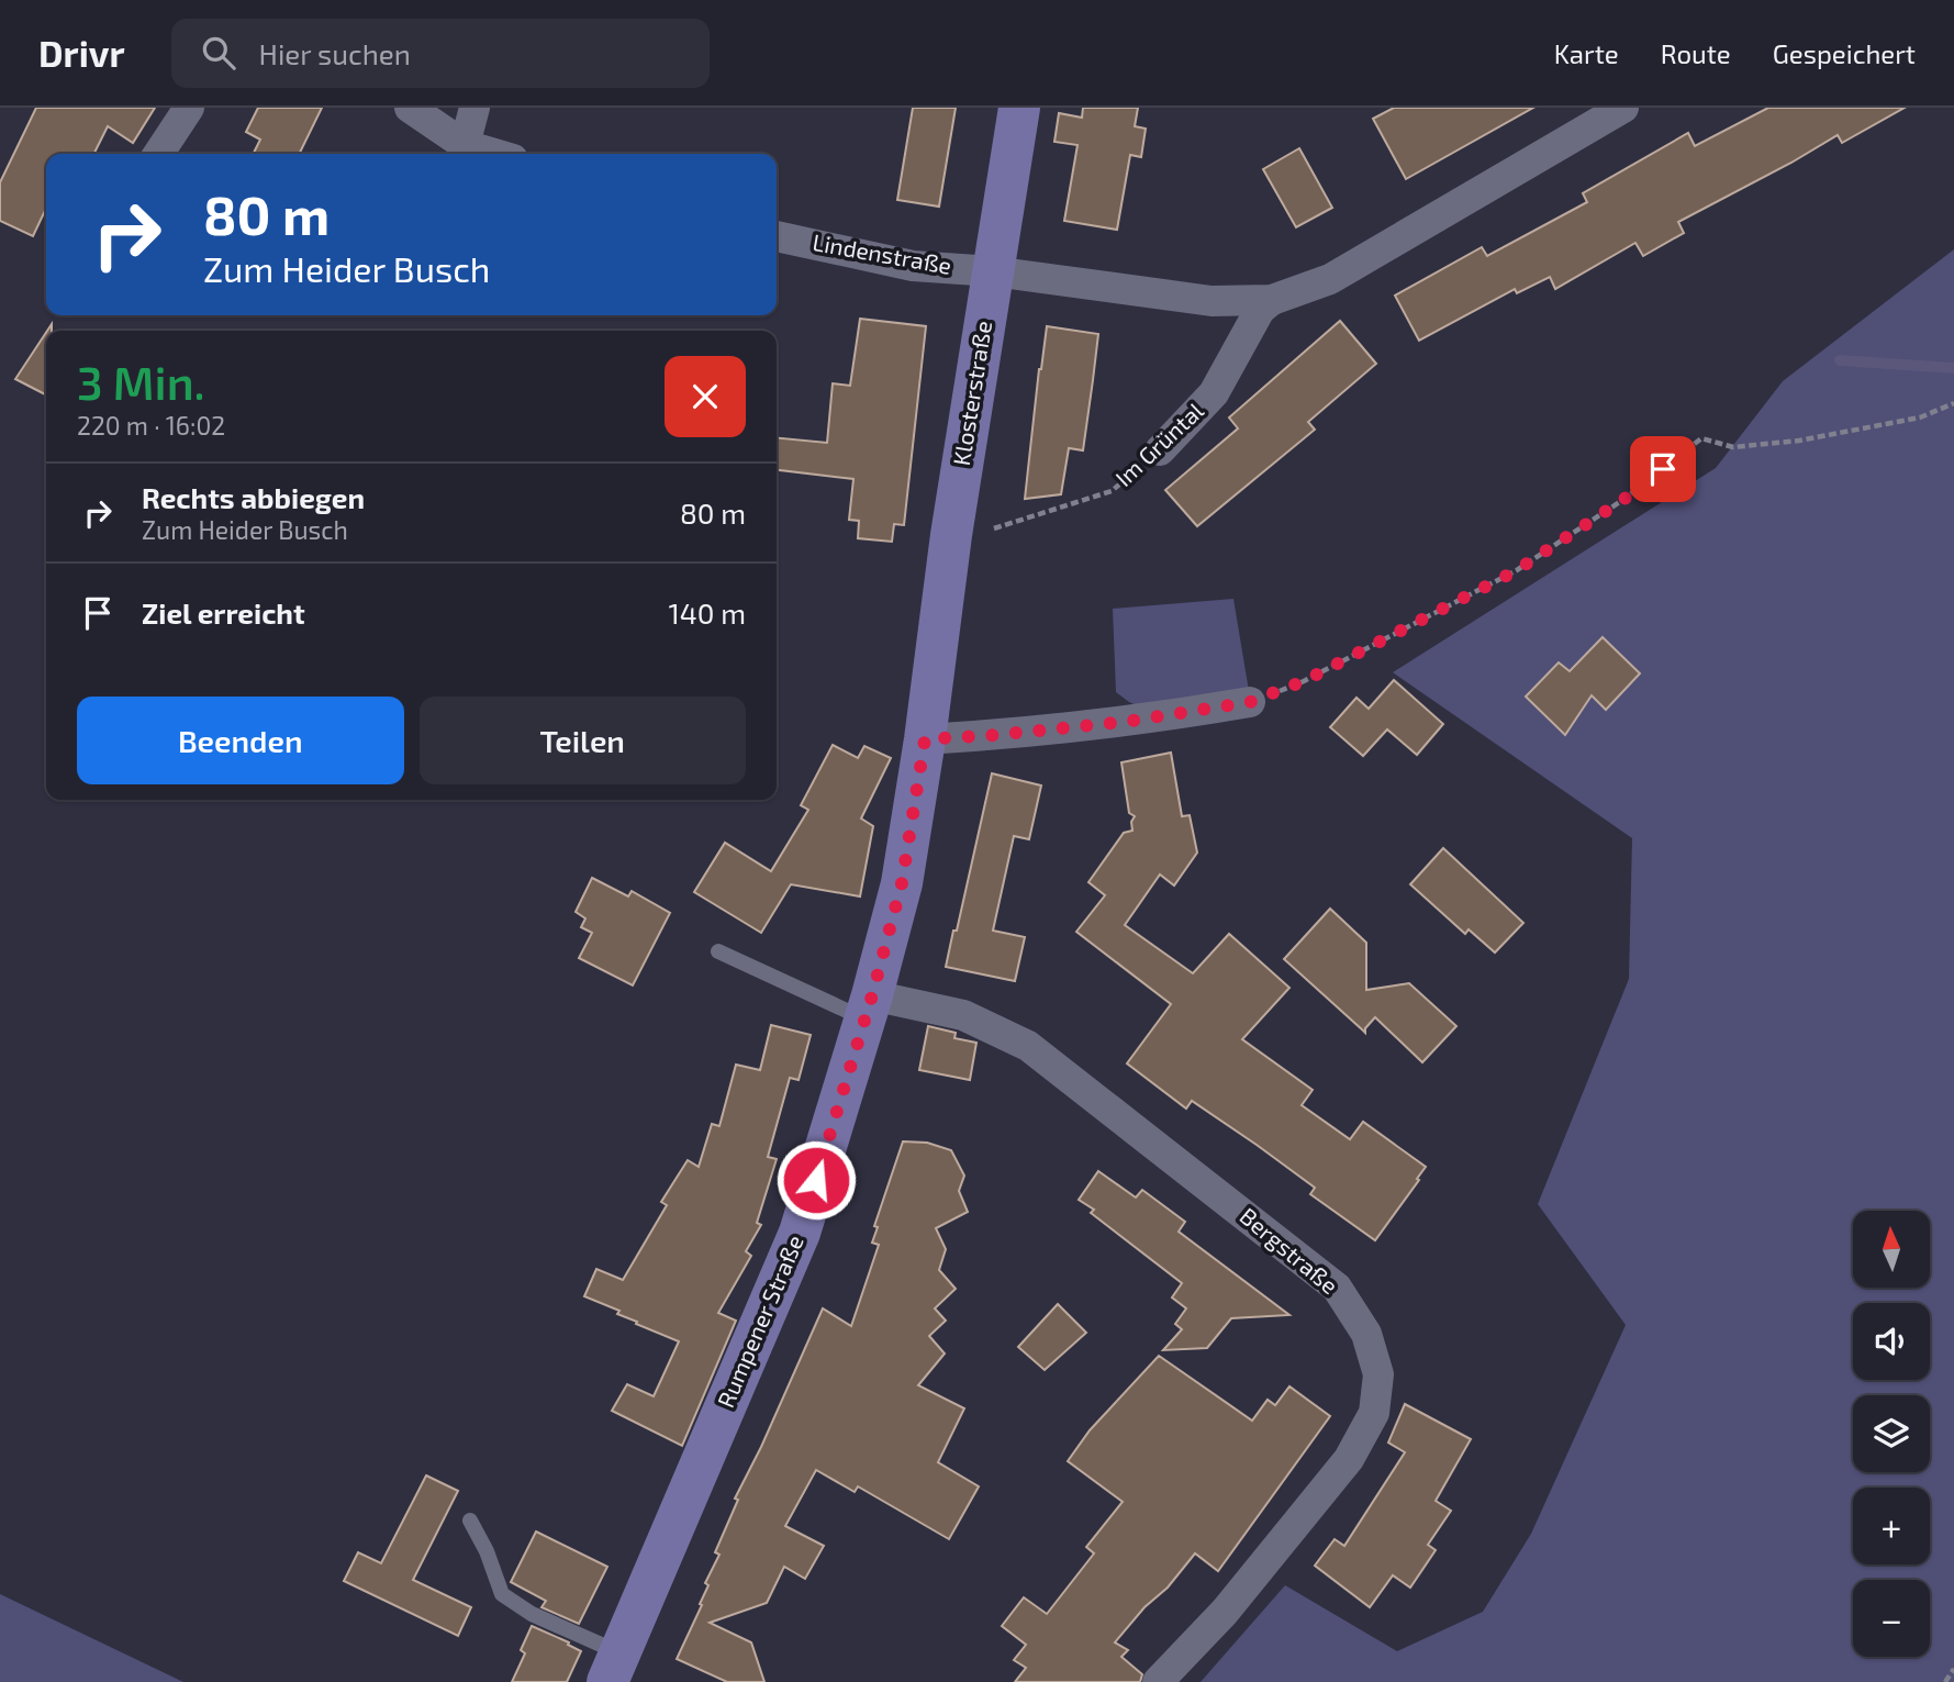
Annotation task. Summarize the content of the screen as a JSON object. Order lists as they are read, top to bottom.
{
  "streets": {
    "main road": ["Klosterstraße", "Rumpener Straße"],
    "street": ["Lindenstraße", "Im Grüntal", "Bergstraße"]
  },
  "crossings": [
    ["Lindenstraße", "Klosterstraße"],
    ["Klosterstraße", "Im Grüntal"],
    ["Klosterstraße", "Rumpener Straße"],
    ["Bergstraße", "Rumpener Straße"]
  ],
  "north": "top",
  "page": {
    "header": "Drivr",
    "search": "Hier suchen",
    "nav": ["Karte", "Route", "Gespeichert"],
    "turn": ["80 m", "Zum Heider Busch"],
    "heading": ["3 Min.", "220 m · 16:02"],
    "list": [
      {
        "name": "Rechts abbiegen",
        "note": "Zum Heider Busch",
        "value": "80 m"
      },
      {
        "name": "Ziel erreicht",
        "value": "140 m"
      }
    ],
    "buttons": ["Beenden", "Teilen"],
    "map_buttons": ["+", "−"]
  }
}
